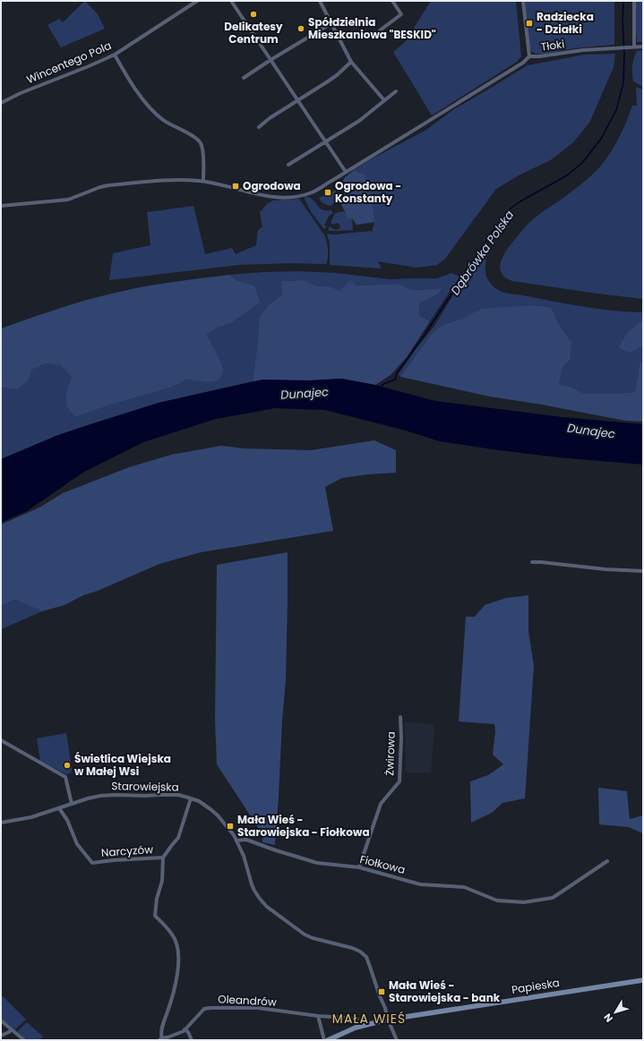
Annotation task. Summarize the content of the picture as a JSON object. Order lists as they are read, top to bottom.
{
  "streets": {
    "street": [
      "Tłoki",
      "Wincentego Pola",
      "Żwirowa",
      "Starowiejska",
      "Narcyzów",
      "Fiołkowa",
      "Papieska",
      "Oleandrów"
    ]
  },
  "crossings": [
    ["Żwirowa", "Fiołkowa"],
    ["Starowiejska", "Narcyzów"],
    ["Starowiejska", "Fiołkowa"],
    ["Starowiejska", "Papieska"]
  ],
  "districts": ["MAŁA WIEŚ"],
  "water": ["Dąbrówka Polska", "Dunajec"],
  "places": {
    "other": ["Delikatesy Centrum", "Spółdzielnia Mieszkaniowa \"BESKID\"", "Świetlica Wiejska w Małej Wsi"],
    "transit": [
      "Radziecka - Działki",
      "Ogrodowa",
      "Ogrodowa - Konstanty",
      "Mała Wieś - Starowiejska - Fiołkowa",
      "Mała Wieś - Starowiejska - bank"
    ]
  },
  "north": "bottom left"
}
